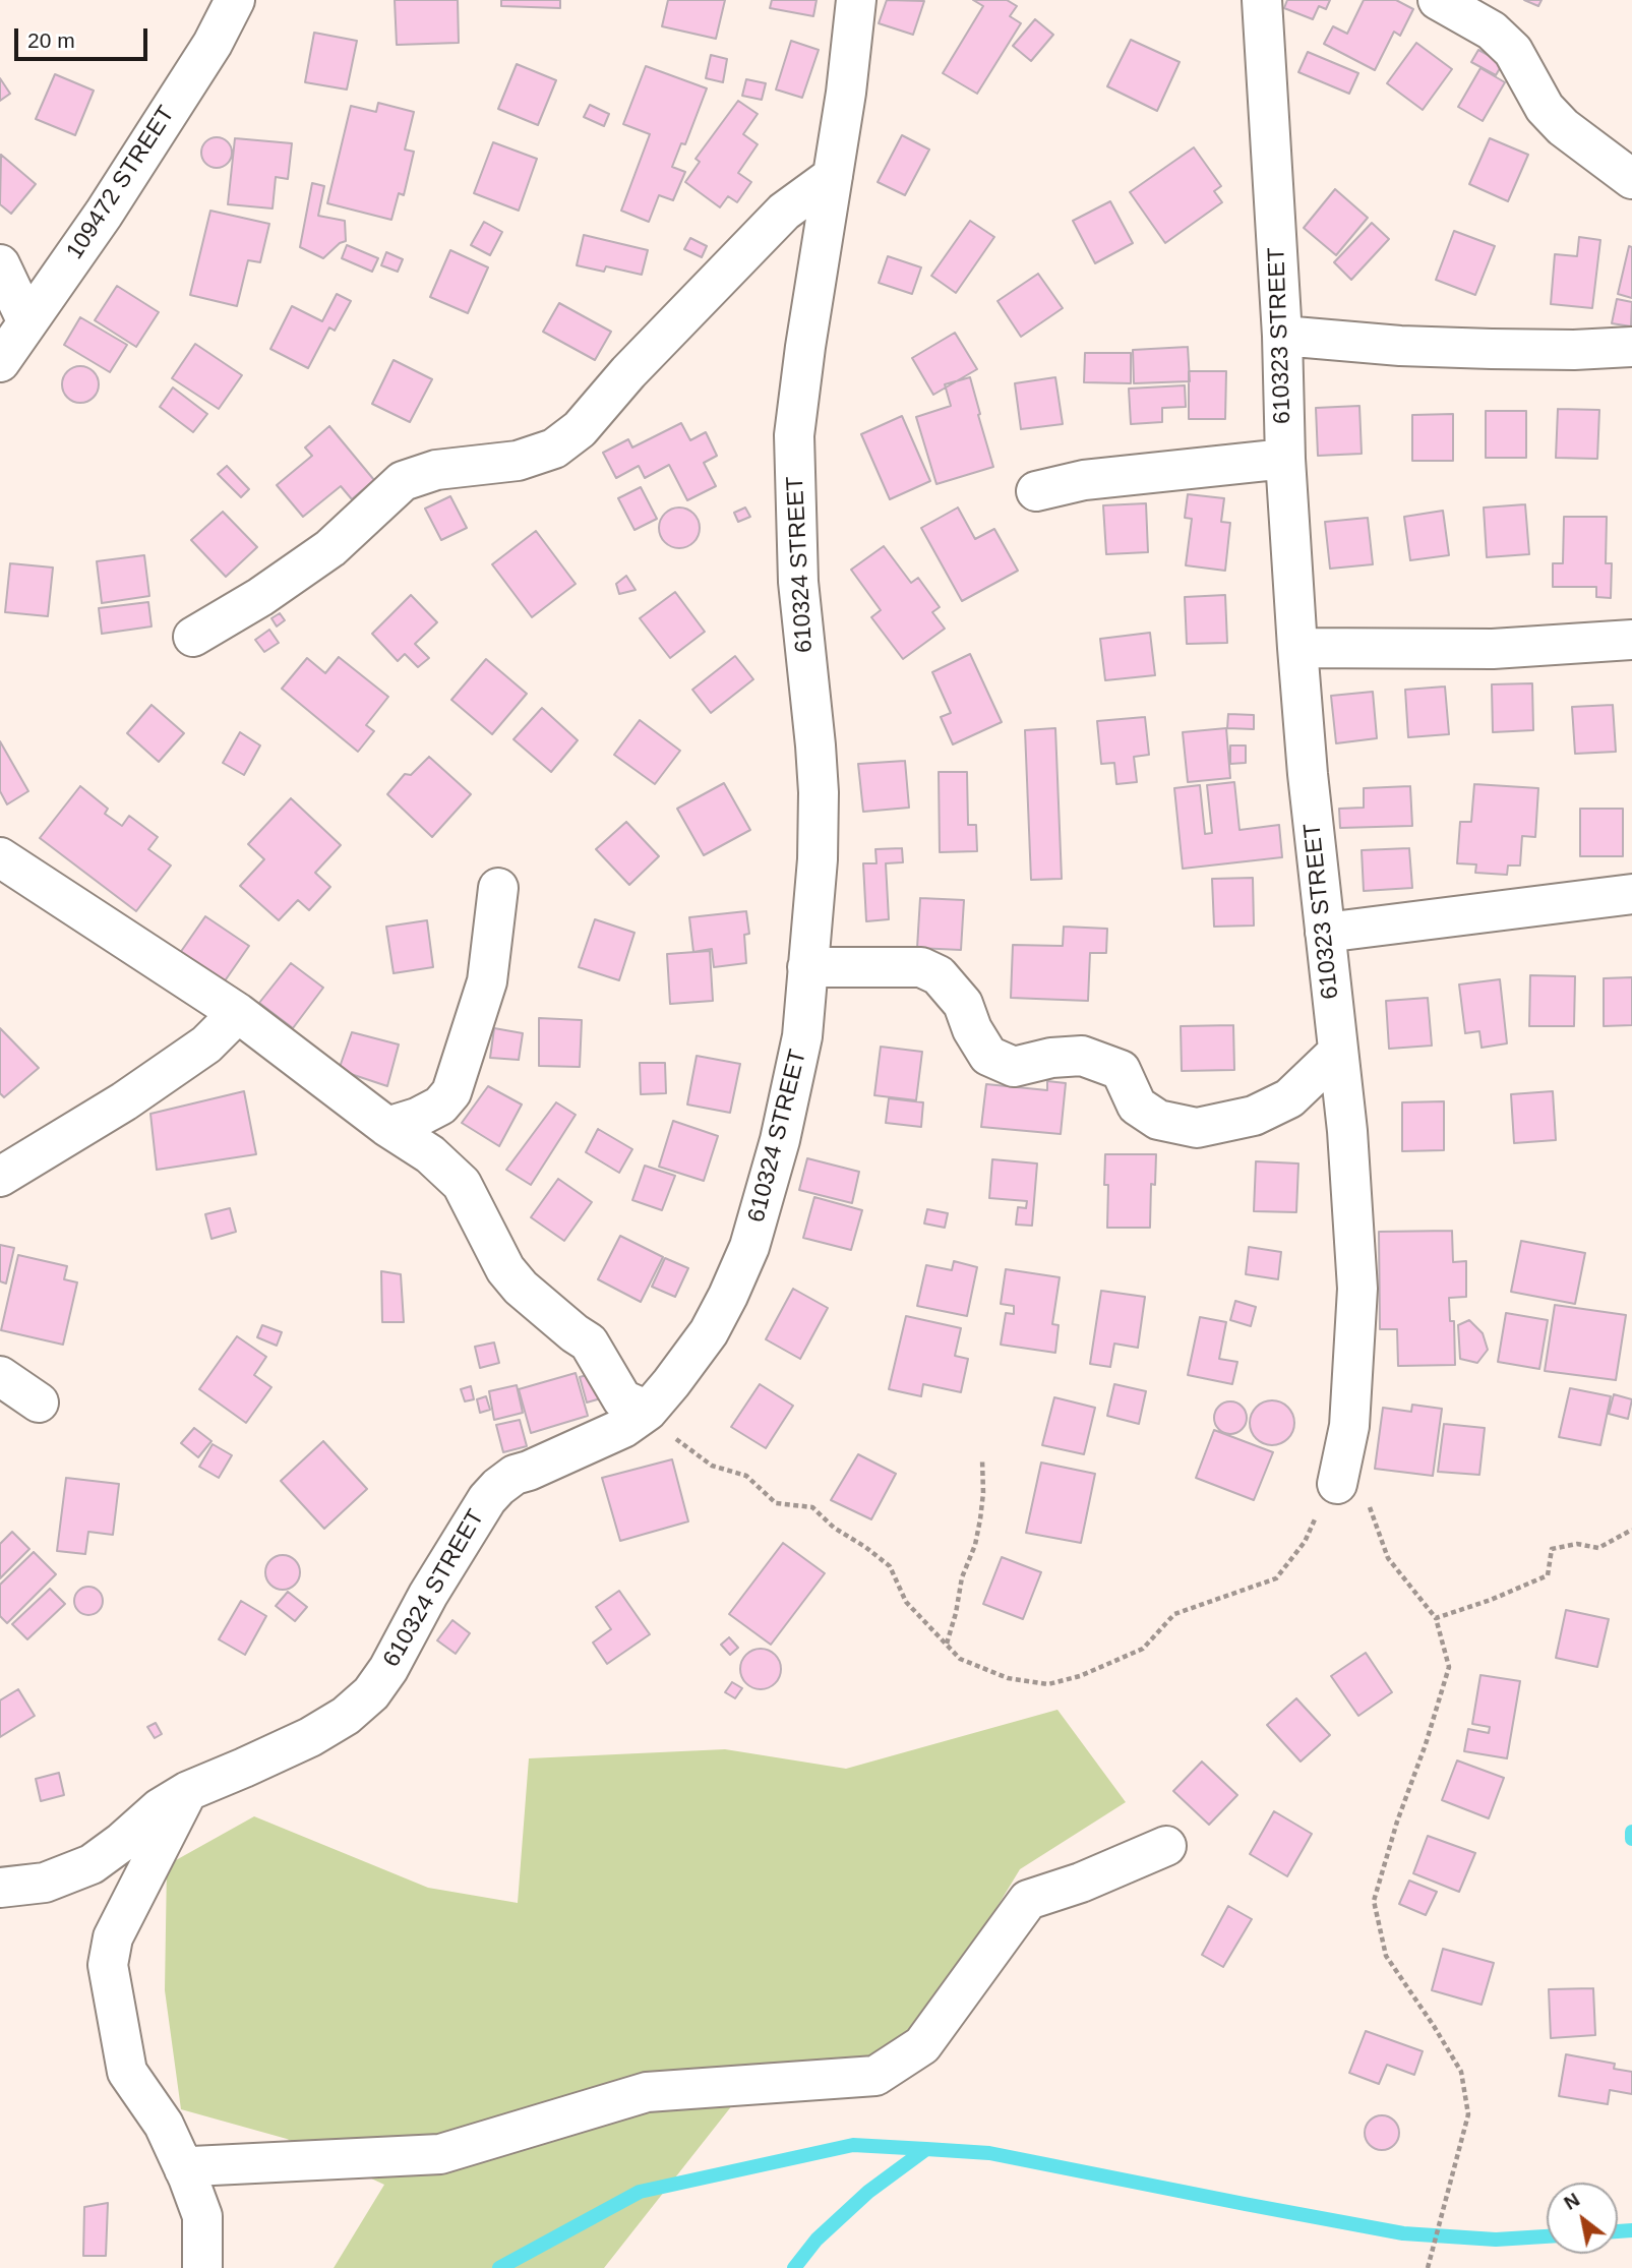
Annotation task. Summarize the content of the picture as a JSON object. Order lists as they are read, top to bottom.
{
  "streets": {
    "street": ["109472 STREET", "610323 STREET", "610324 STREET"]
  },
  "scale_bar": "20 m",
  "north": "top left"
}
